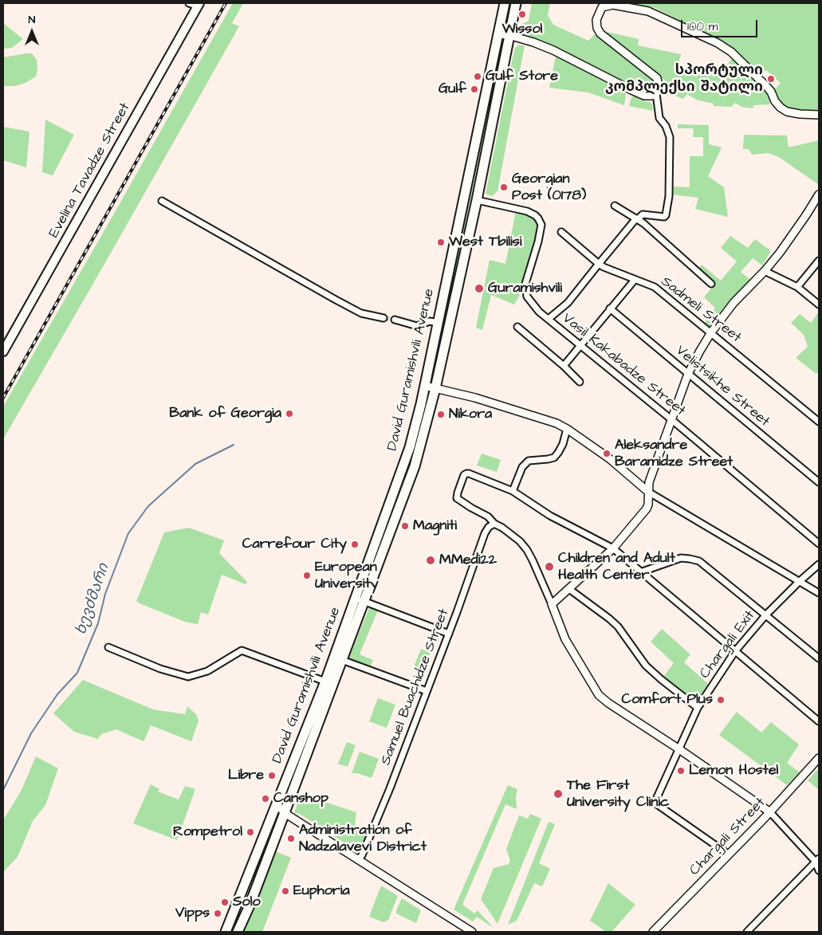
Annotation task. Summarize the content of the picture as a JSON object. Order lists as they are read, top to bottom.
{
  "streets": {
    "main road": ["Evelina Tavadze Street", "David Guramishvili Avenue"],
    "street": [
      "Sadmeli Street",
      "Vasil Kakabadze Street",
      "Velistsikhe Street",
      "Chargali Exit",
      "Samuel Buachidze Street",
      "Chargali Street"
    ]
  },
  "crossings": [
    ["Vasil Kakabadze Street", "David Guramishvili Avenue"],
    ["Chargali Exit", "Chargali Street"]
  ],
  "water": ["ხევძმარი"],
  "places": [
    "Wissol",
    "Gulf Store",
    "სპორტული კომპლექსი შატილი",
    "Gulf",
    "Georgian Post (0178)",
    "West Tbilisi",
    "Guramishvili",
    "Bank of Georgia",
    "Nikora",
    "Aleksandre Baramidze Street",
    "Magniti",
    "Carrefour City",
    "MMedi22",
    "Children and Adult Health Center",
    "European University",
    "Comfort Plus",
    "Lemon Hostel",
    "Libre",
    "The First University Clinic",
    "Canshop",
    "Rompetrol",
    "Administration of Nadzalavevi District",
    "Euphoria",
    "Solo",
    "Vipps"
  ],
  "scale_bar": "100 m",
  "north": "top"
}
